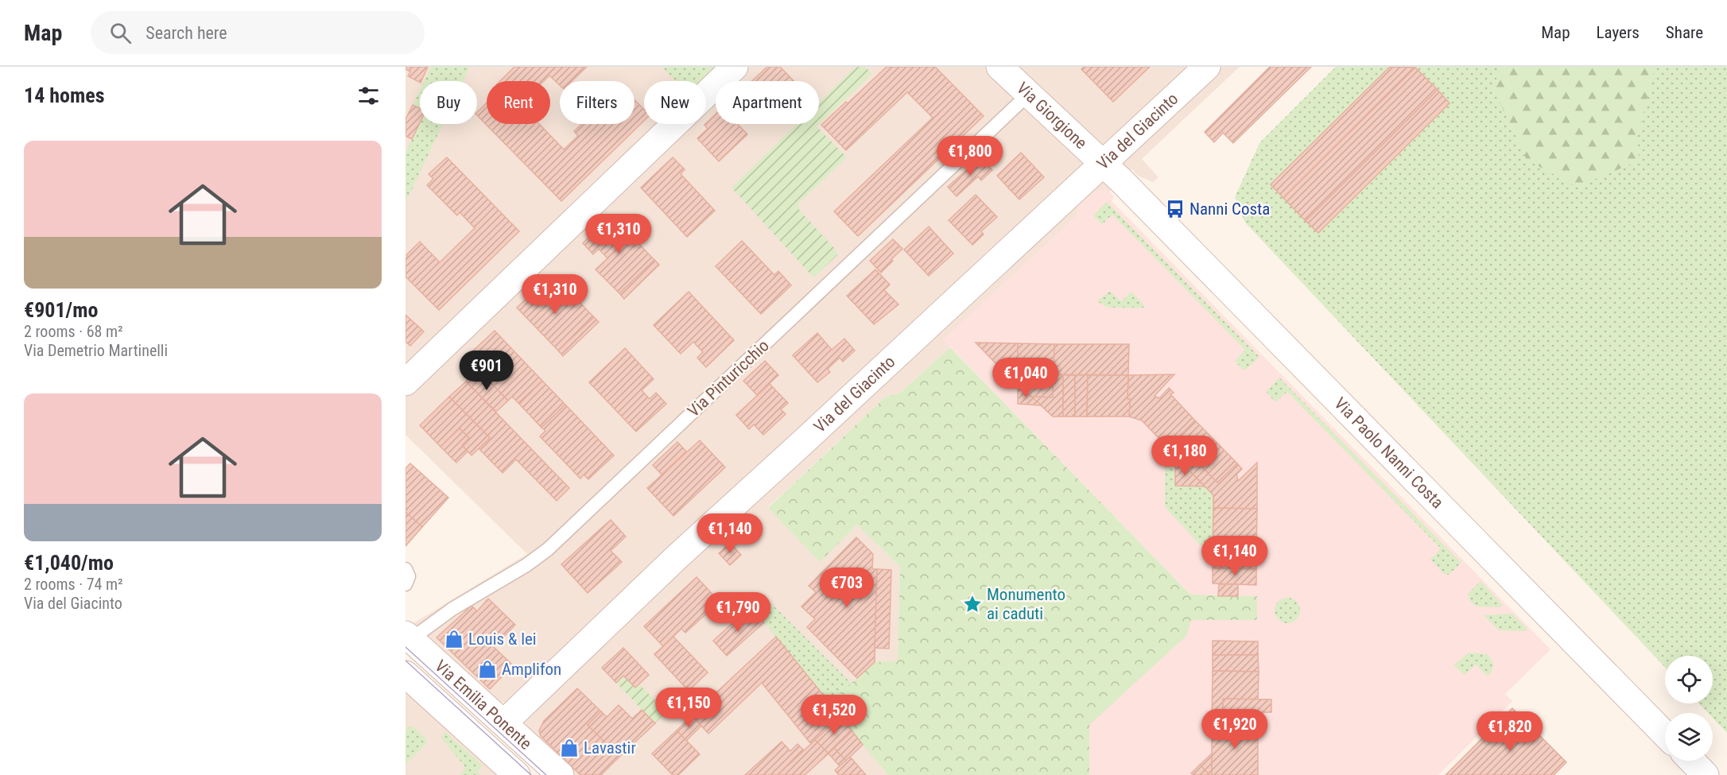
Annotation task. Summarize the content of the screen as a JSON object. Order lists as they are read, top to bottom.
{
  "streets": {
    "street": [
      "Via Giorgione",
      "Via del Giacinto",
      "Via Paolo Nanni Costa",
      "Via Emilia Ponente"
    ],
    "lane": ["Via Pinturicchio"]
  },
  "crossings": [
    ["Via Giorgione", "Via del Giacinto"],
    ["Via Giorgione", "Via Pinturicchio"],
    ["Via Giorgione", "Via Paolo Nanni Costa"],
    ["Via del Giacinto", "Via Paolo Nanni Costa"],
    ["Via del Giacinto", "Via Emilia Ponente"],
    ["Via Pinturicchio", "Via Emilia Ponente"]
  ],
  "places": {
    "bus stop": ["Nanni Costa"],
    "place": ["Monumento ai caduti"],
    "shop": ["Louis & lei", "Amplifon", "Lavastir"]
  },
  "page": {
    "header": "Map",
    "search": "Search here",
    "nav": ["Map", "Layers", "Share"],
    "heading": "14 homes",
    "chip": [
      "Buy",
      "Rent",
      "Filters",
      "New",
      "Apartment"
    ],
    "list": [
      {
        "name": "€901/mo",
        "note": "2 rooms · 68 m² · Via Demetrio Martinelli"
      },
      {
        "name": "€1,040/mo",
        "note": "2 rooms · 74 m² · Via del Giacinto"
      }
    ],
    "price": [
      "€1,800",
      "€1,310",
      "€1,310",
      "€901",
      "€1,040",
      "€1,180",
      "€1,140",
      "€1,140",
      "€703",
      "€1,790",
      "€1,150",
      "€1,520",
      "€1,920",
      "€1,820"
    ]
  }
}
